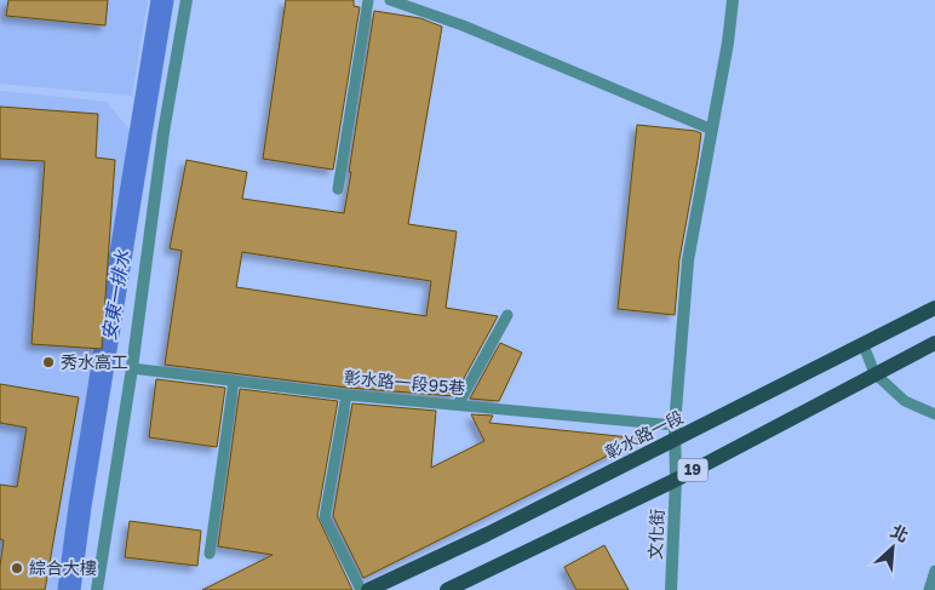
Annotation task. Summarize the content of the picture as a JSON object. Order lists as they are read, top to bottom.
{
  "streets": {
    "main road": ["彰水路一段", "19"],
    "street": ["文化街"],
    "lane": ["彰水路一段95巷"]
  },
  "crossings": [
    ["彰水路一段95巷", "彰水路一段"],
    ["彰水路一段95巷", "文化街"],
    ["彰水路一段", "文化街"],
    ["19", "文化街"]
  ],
  "water": ["安東一排水"],
  "places": ["秀水高工", "綜合大樓"],
  "north": "top right"
}
